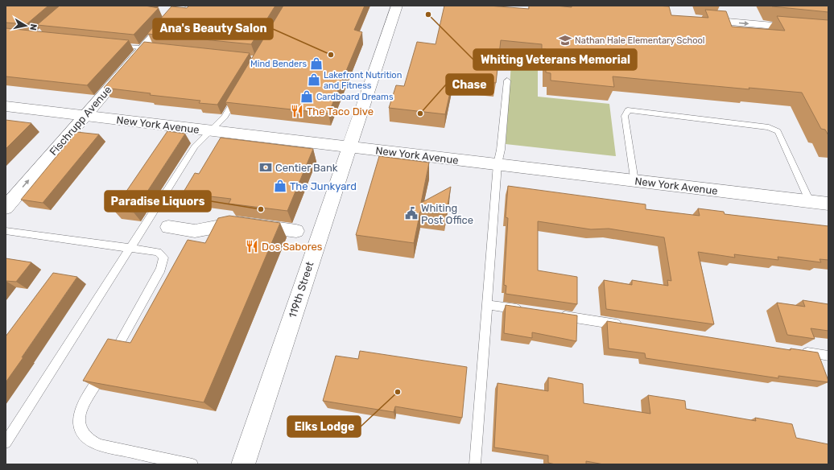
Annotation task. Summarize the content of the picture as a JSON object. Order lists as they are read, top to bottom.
{
  "streets": {
    "street": ["Fischrupp Avenue", "New York Avenue", "119th Street"]
  },
  "crossings": [
    ["Fischrupp Avenue", "New York Avenue"],
    ["New York Avenue", "119th Street"]
  ],
  "one_way": ["Fischrupp Avenue"],
  "places": {
    "other": [
      "Whiting Veterans Memorial",
      "Ana's Beauty Salon",
      "Chase",
      "Paradise Liquors",
      "Elks Lodge"
    ],
    "school or university": ["Nathan Hale Elementary School"],
    "shop": [
      "Mind Benders",
      "Lakefront Nutrition and Fitness",
      "Cardboard Dreams",
      "The Junkyard"
    ],
    "restaurant": ["The Taco Dive", "Dos Sabores"],
    "bank": ["Centier Bank"],
    "public building": ["Whiting Post Office"]
  },
  "north": "right"
}
